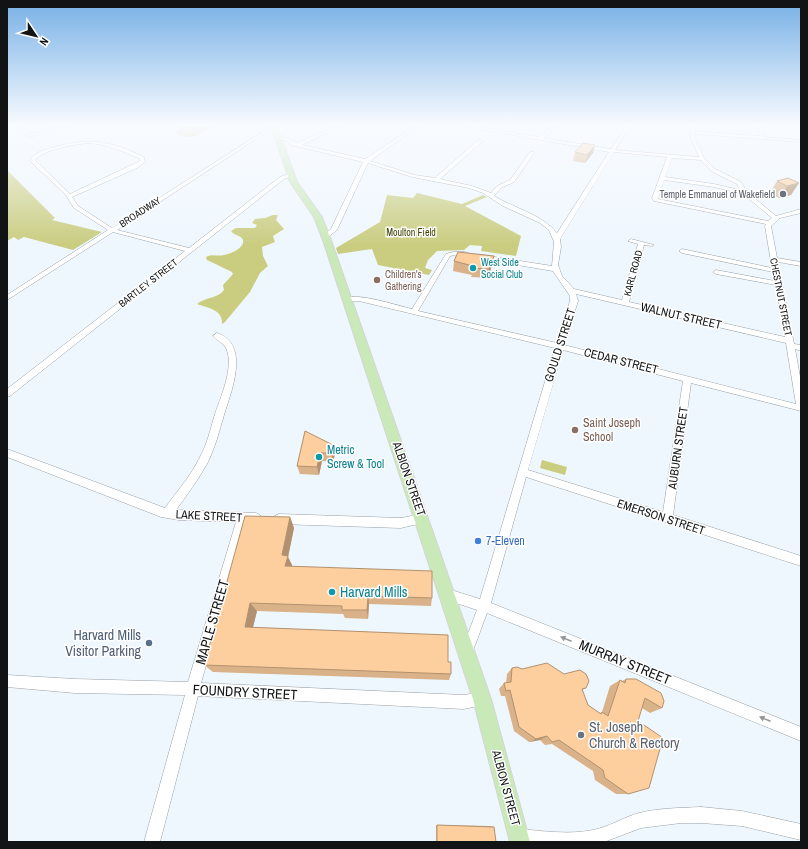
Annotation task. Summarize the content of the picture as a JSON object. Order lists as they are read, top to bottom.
{
  "streets": {
    "main road": ["ALBION STREET"],
    "street": [
      "BROADWAY",
      "KARL ROAD",
      "BARTLEY STREET",
      "CHESTNUT STREET",
      "WALNUT STREET",
      "GOULD STREET",
      "CEDAR STREET",
      "AUBURN STREET",
      "LAKE STREET",
      "EMERSON STREET",
      "MAPLE STREET",
      "MURRAY STREET",
      "FOUNDRY STREET"
    ]
  },
  "crossings": [
    ["KARL ROAD", "WALNUT STREET"],
    ["BARTLEY STREET", "ALBION STREET"],
    ["CHESTNUT STREET", "WALNUT STREET"],
    ["CHESTNUT STREET", "CEDAR STREET"],
    ["WALNUT STREET", "GOULD STREET"],
    ["GOULD STREET", "CEDAR STREET"],
    ["GOULD STREET", "ALBION STREET"],
    ["GOULD STREET", "EMERSON STREET"],
    ["GOULD STREET", "MURRAY STREET"],
    ["CEDAR STREET", "AUBURN STREET"],
    ["CEDAR STREET", "ALBION STREET"],
    ["AUBURN STREET", "EMERSON STREET"],
    ["ALBION STREET", "LAKE STREET"],
    ["ALBION STREET", "MURRAY STREET"],
    ["ALBION STREET", "FOUNDRY STREET"],
    ["LAKE STREET", "MAPLE STREET"],
    ["MAPLE STREET", "FOUNDRY STREET"]
  ],
  "one_way": ["MURRAY STREET"],
  "parks": ["Moulton Field"],
  "places": [
    "Temple Emmanuel of Wakefield",
    "West Side Social Club",
    "Children's Gathering",
    "Saint Joseph School",
    "Metric Screw & Tool",
    "7-Eleven",
    "Harvard Mills",
    "Harvard Mills Visitor Parking",
    "St. Joseph Church & Rectory"
  ],
  "north": "bottom right"
}
